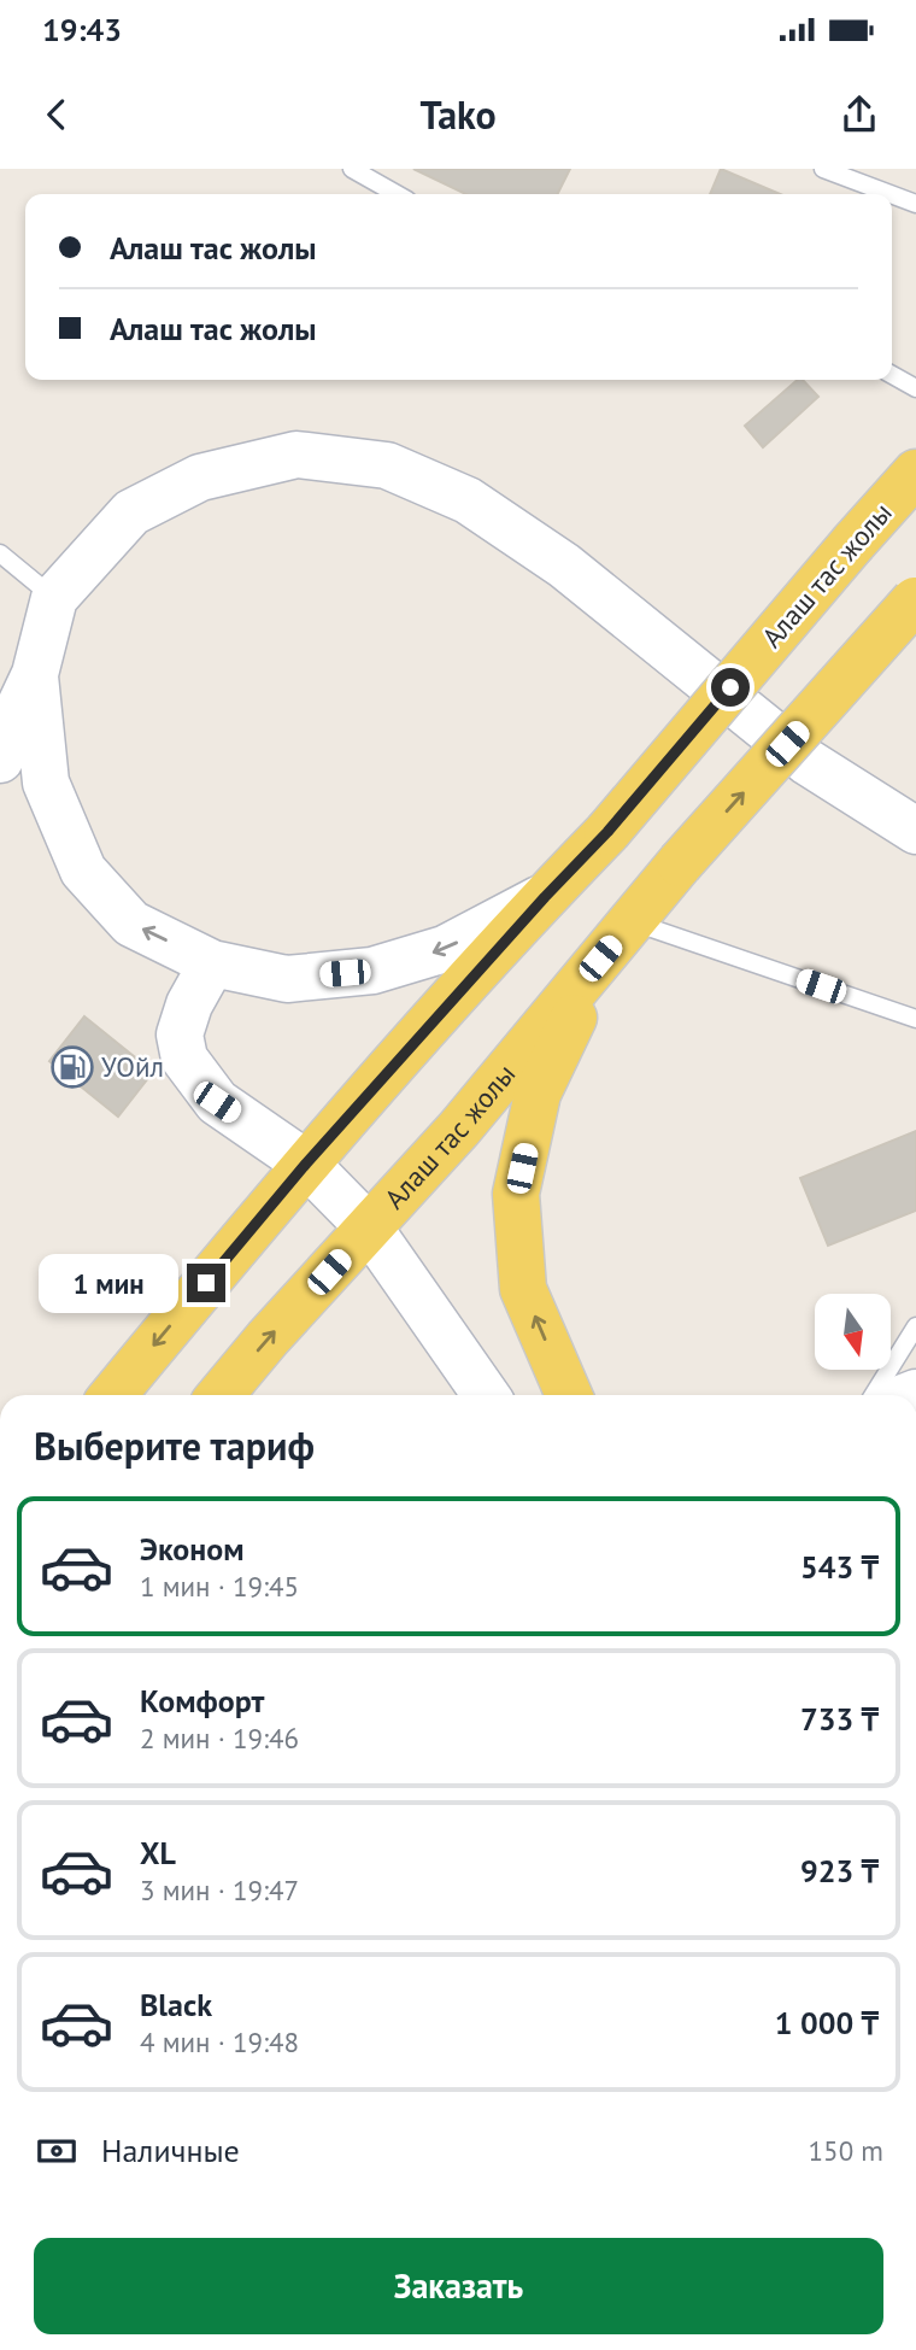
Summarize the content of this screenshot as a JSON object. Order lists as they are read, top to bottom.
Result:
{
  "streets": {
    "main road": ["Алаш тас жолы"]
  },
  "places": {
    "fuel station": ["УОйл"]
  },
  "north": "bottom",
  "page": {
    "status": "19:43",
    "header": "Tako",
    "banner": ["Алаш тас жолы", "Алаш тас жолы"],
    "bubble": "1 мин",
    "heading": "Выберите тариф",
    "list": [
      {
        "name": "Эконом",
        "note": "1 мин · 19:45",
        "value": "543 ₸"
      },
      {
        "name": "Комфорт",
        "note": "2 мин · 19:46",
        "value": "733 ₸"
      },
      {
        "name": "XL",
        "note": "3 мин · 19:47",
        "value": "923 ₸"
      },
      {
        "name": "Black",
        "note": "4 мин · 19:48",
        "value": "1 000 ₸"
      }
    ],
    "pay": ["Наличные", "150 m"],
    "buttons": "Заказать"
  }
}
